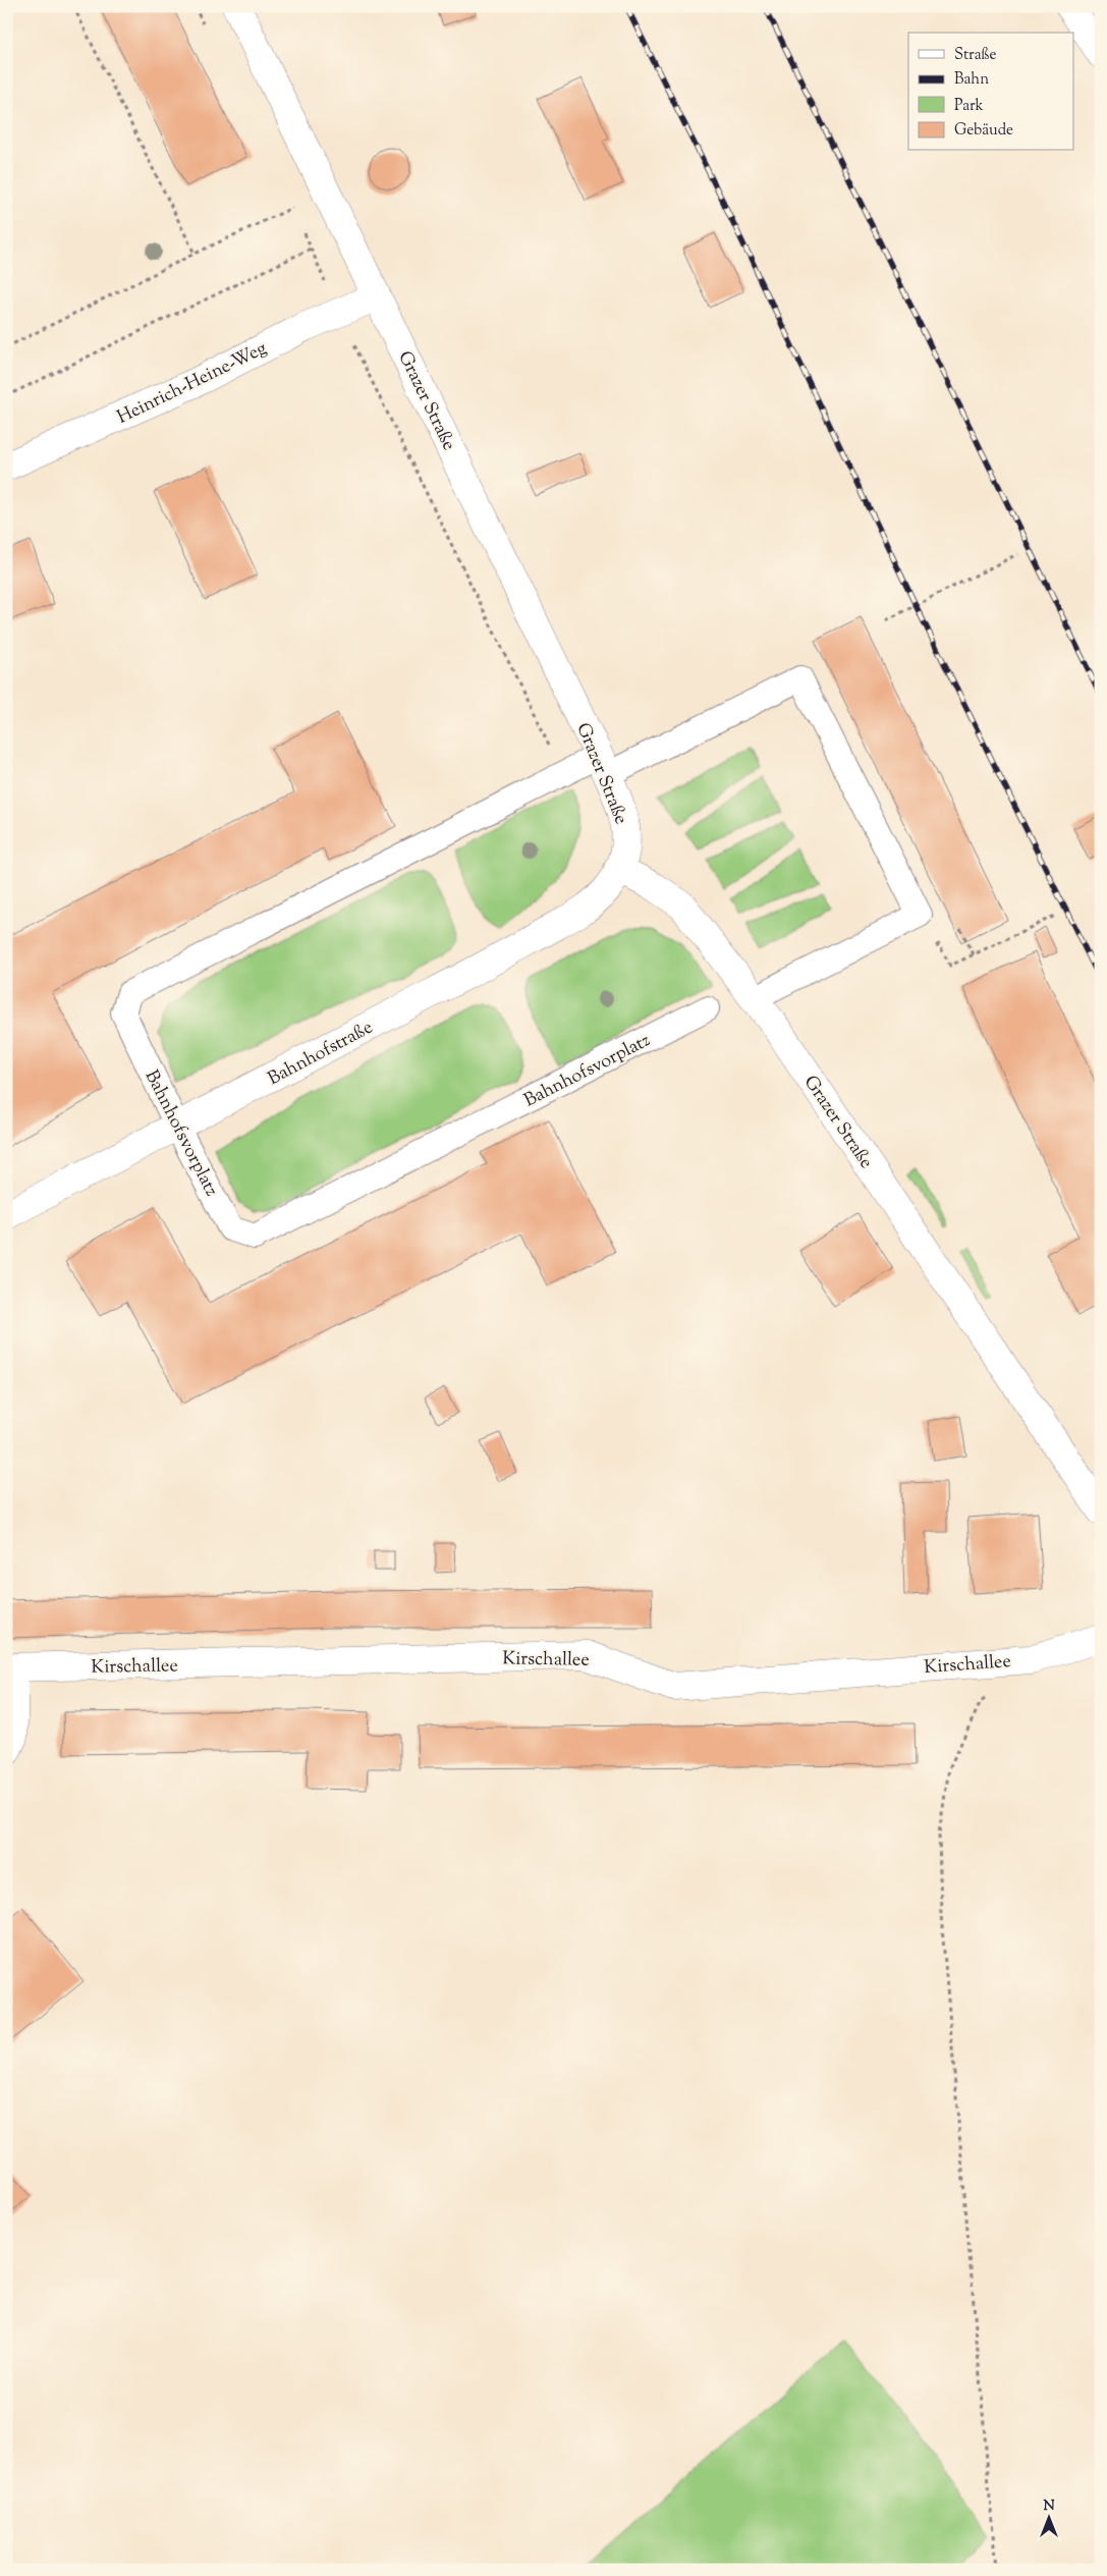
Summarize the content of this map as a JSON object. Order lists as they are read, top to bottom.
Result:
{
  "streets": {
    "street": [
      "Heinrich-Heine-Weg",
      "Grazer Straße",
      "Bahnhofstraße",
      "Kirschallee"
    ],
    "lane": ["Bahnhofsvorplatz"]
  },
  "crossings": [
    ["Heinrich-Heine-Weg", "Grazer Straße"],
    ["Grazer Straße", "Bahnhofstraße"],
    ["Grazer Straße", "Bahnhofsvorplatz"],
    ["Bahnhofstraße", "Bahnhofsvorplatz"]
  ],
  "legend": [
    "Straße",
    "Bahn",
    "Park",
    "Gebäude"
  ],
  "north": "top"
}
